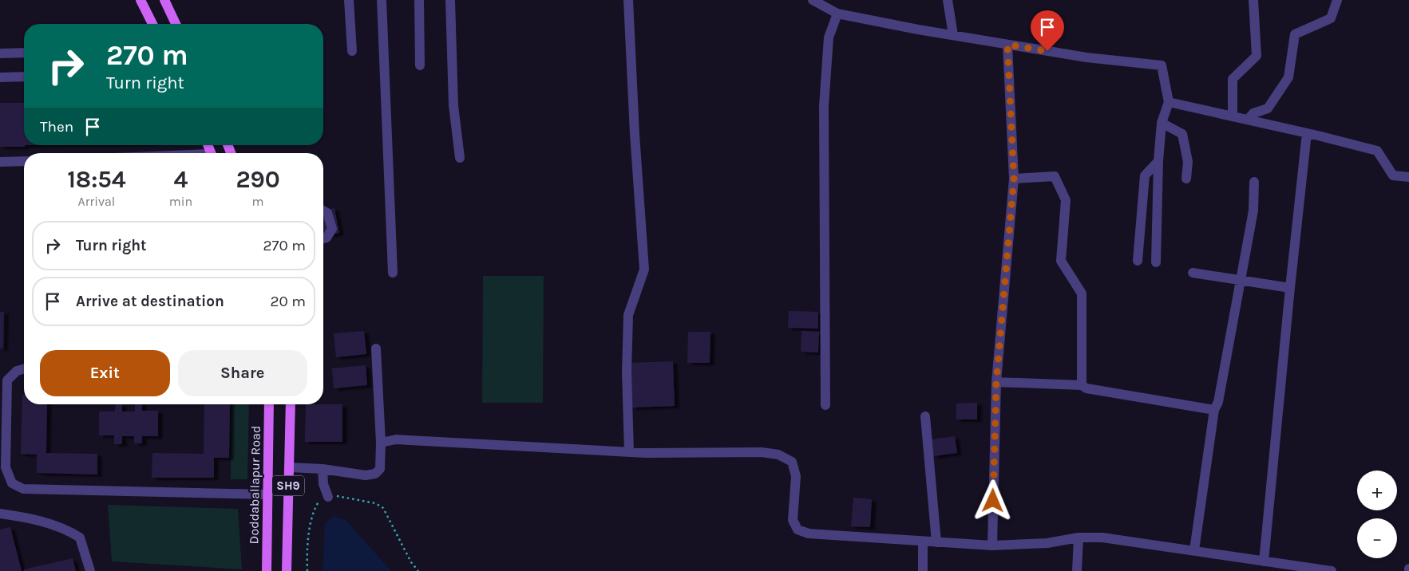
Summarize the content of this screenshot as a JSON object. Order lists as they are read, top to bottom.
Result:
{
  "streets": {
    "main road": ["Doddaballapur Road", "SH9"]
  },
  "page": {
    "turn": ["270 m", "Turn right"],
    "then": "Then",
    "eta": [
      "18:54",
      "Arrival",
      "4",
      "min",
      "290",
      "m"
    ],
    "list": [
      {
        "name": "Turn right",
        "value": "270 m"
      },
      {
        "name": "Arrive at destination",
        "value": "20 m"
      }
    ],
    "buttons": ["Exit", "Share"],
    "map_buttons": ["+", "−"]
  }
}
